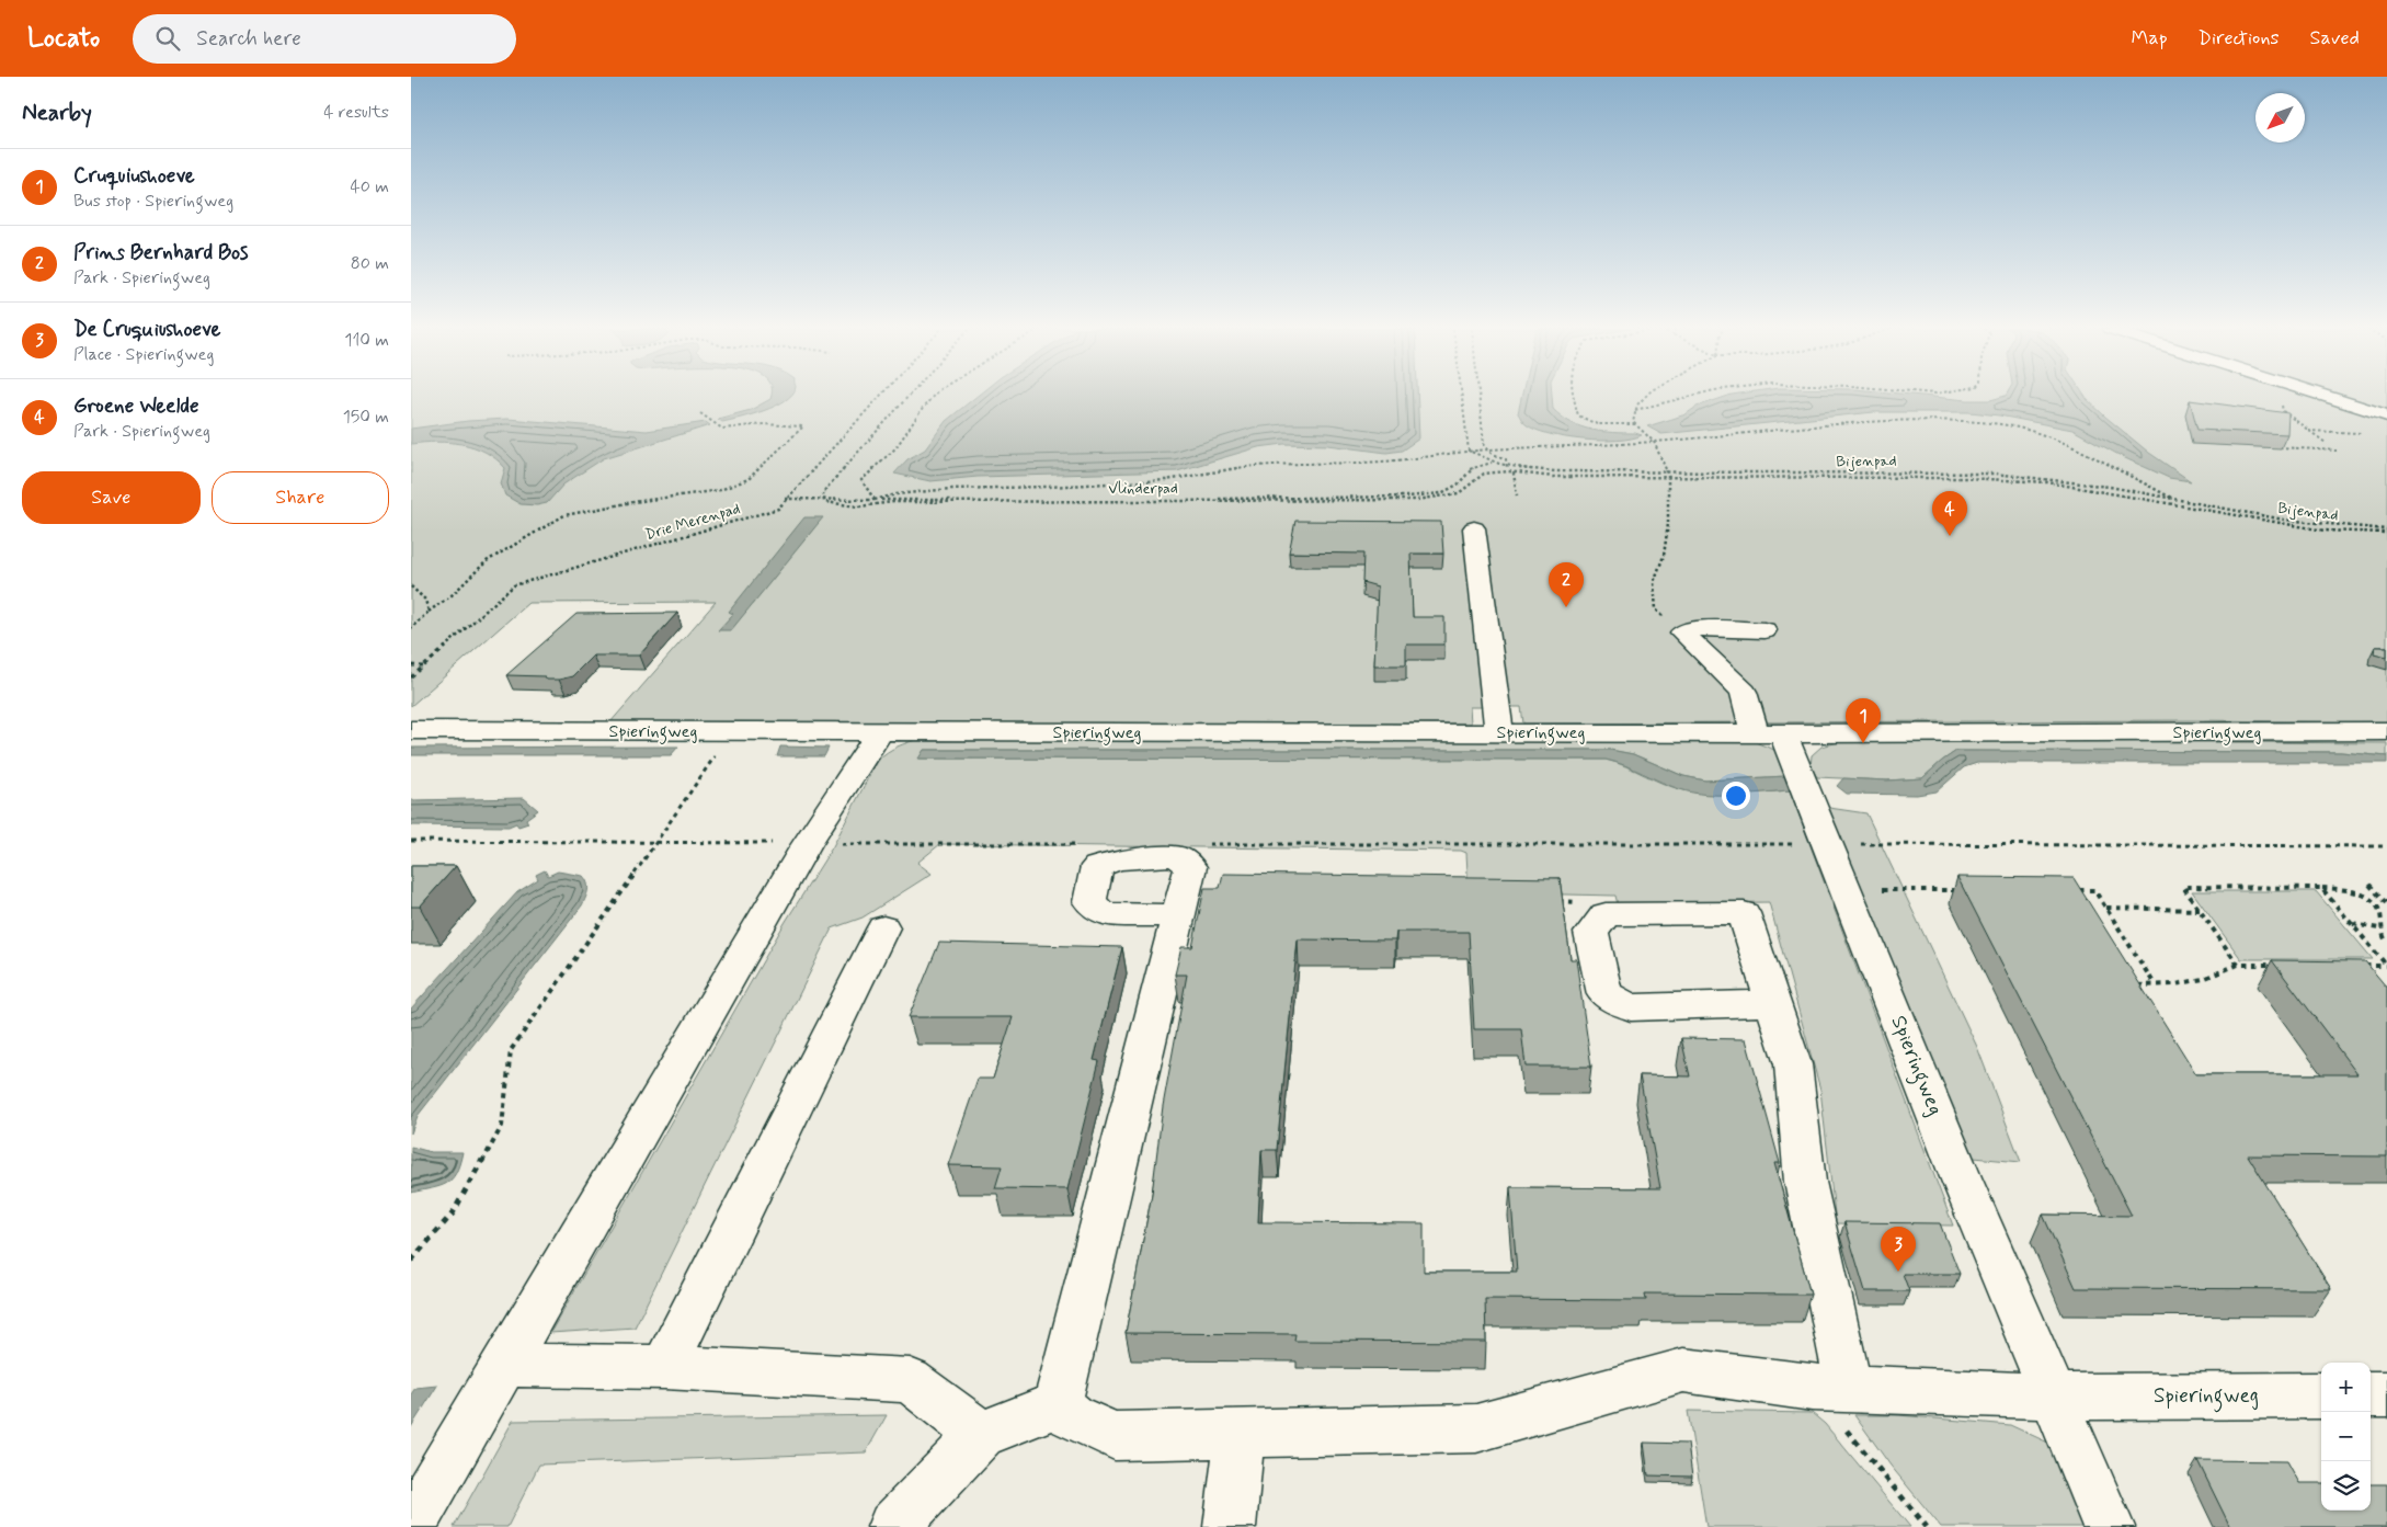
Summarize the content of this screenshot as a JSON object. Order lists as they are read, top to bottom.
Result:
{
  "streets": {
    "street": ["Spieringweg"],
    "path": ["Bijenpad", "Vlinderpad", "Drie Merenpad"]
  },
  "crossings": [
    ["Bijenpad", "Vlinderpad"],
    ["Vlinderpad", "Drie Merenpad"]
  ],
  "north": "bottom left",
  "page": {
    "header": "Locato",
    "search": "Search here",
    "nav": ["Map", "Directions", "Saved"],
    "heading": ["Nearby", "4 results"],
    "list": [
      {
        "mark": "1",
        "name": "Cruquiushoeve",
        "note": "Bus stop · Spieringweg",
        "value": "40 m"
      },
      {
        "mark": "2",
        "name": "Prins Bernhard Bos",
        "note": "Park · Spieringweg",
        "value": "80 m"
      },
      {
        "mark": "3",
        "name": "De Cruquiushoeve",
        "note": "Place · Spieringweg",
        "value": "110 m"
      },
      {
        "mark": "4",
        "name": "Groene Weelde",
        "note": "Park · Spieringweg",
        "value": "150 m"
      }
    ],
    "buttons": ["Save", "Share"],
    "pins": [
      "4",
      "2",
      "1",
      "3"
    ],
    "map_buttons": ["+", "−"]
  }
}
